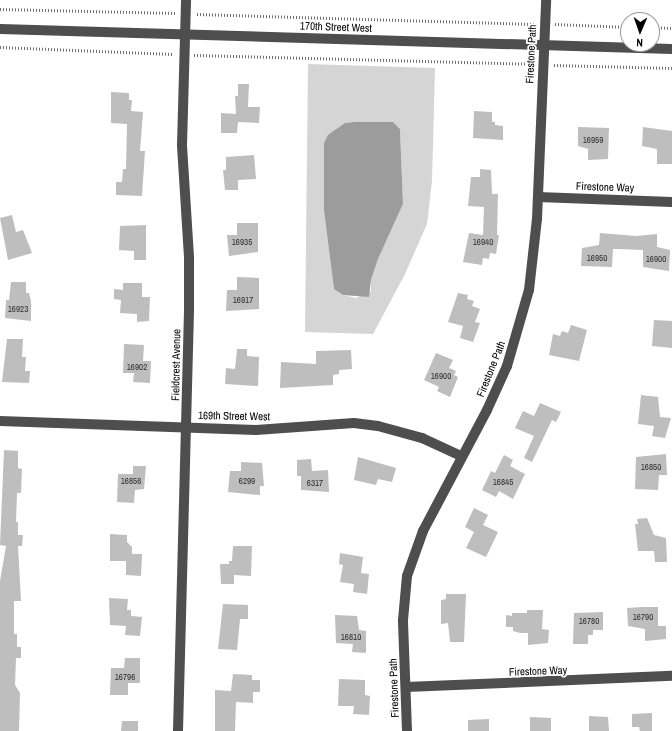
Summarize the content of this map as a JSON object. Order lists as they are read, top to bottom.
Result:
{
  "streets": {
    "street": [
      "170th Street West",
      "Firestone Path",
      "Firestone Way",
      "Fieldcrest Avenue",
      "169th Street West"
    ]
  },
  "crossings": [
    ["170th Street West", "Firestone Path"],
    ["170th Street West", "Fieldcrest Avenue"],
    ["Firestone Path", "Firestone Way"],
    ["Firestone Path", "169th Street West"],
    ["Fieldcrest Avenue", "169th Street West"]
  ],
  "house_numbers": [
    "16959",
    "16935",
    "16940",
    "16950",
    "16900",
    "16917",
    "16923",
    "16902",
    "16900",
    "16850",
    "16856",
    "6299",
    "16845",
    "6317",
    "16790",
    "16780",
    "16810",
    "16796"
  ],
  "north": "bottom"
}
